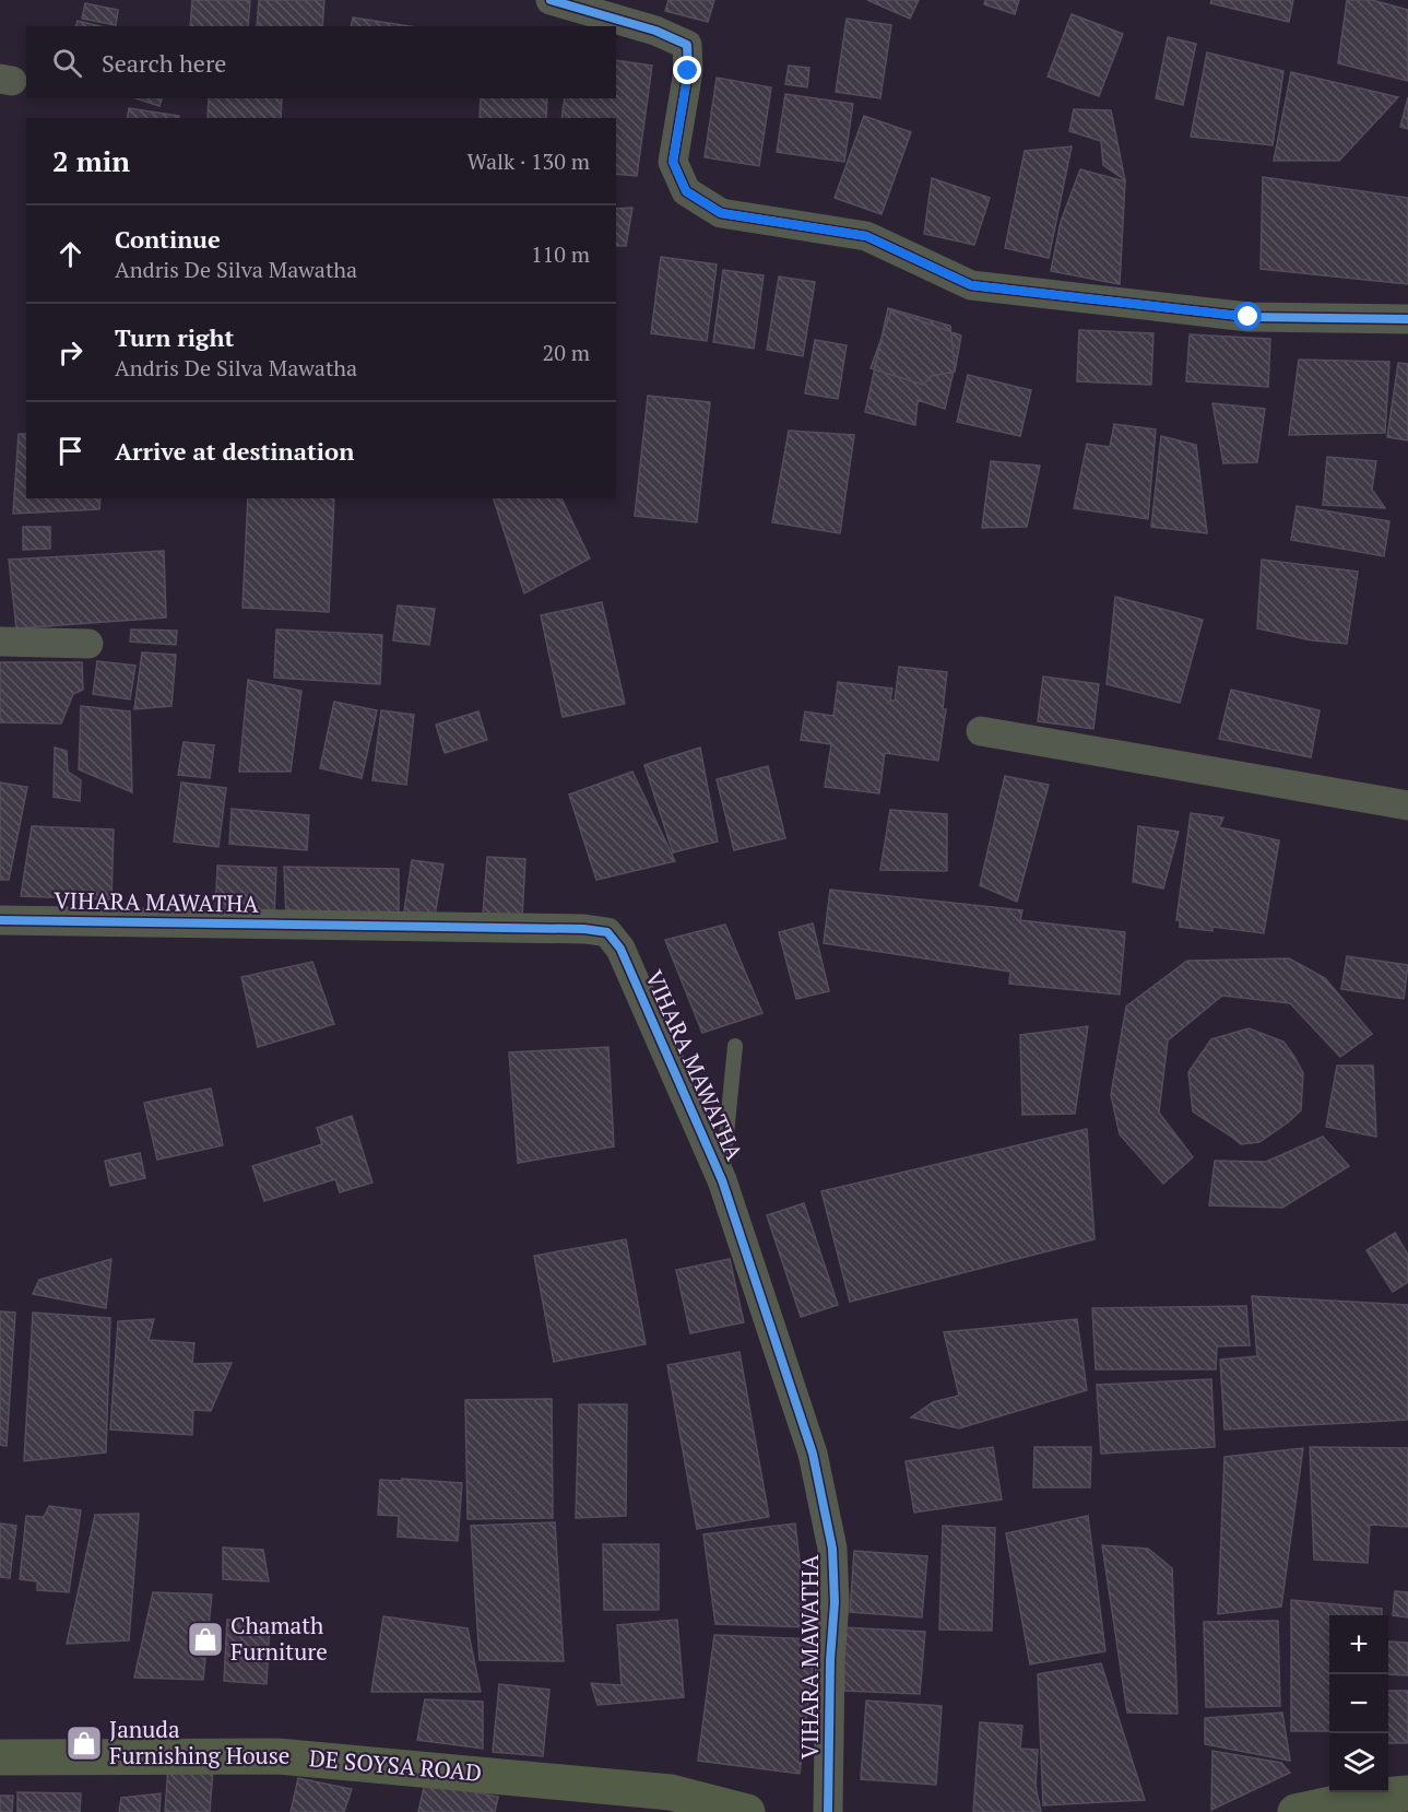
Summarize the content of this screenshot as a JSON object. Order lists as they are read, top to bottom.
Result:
{
  "streets": {
    "main road": ["DE SOYSA ROAD"],
    "street": ["VIHARA MAWATHA"]
  },
  "places": {
    "shop": ["Chamath Furniture", "Januda Furnishing House"]
  },
  "page": {
    "search": "Search here",
    "heading": ["2 min", "Walk · 130 m"],
    "list": [
      ["Continue", "Andris De Silva Mawatha", "110 m"],
      ["Turn right", "Andris De Silva Mawatha", "20 m"],
      "Arrive at destination"
    ],
    "map_buttons": ["+", "−"]
  }
}
